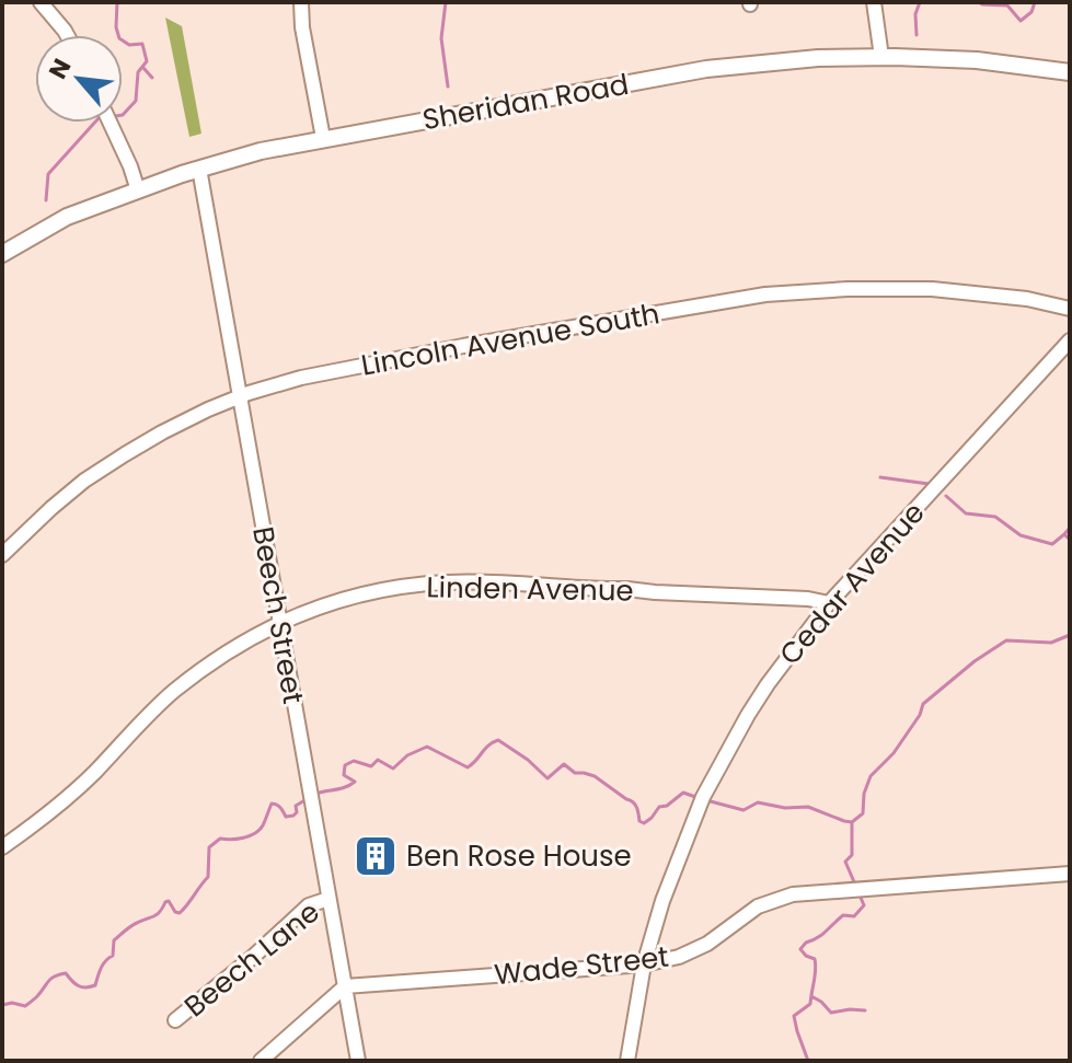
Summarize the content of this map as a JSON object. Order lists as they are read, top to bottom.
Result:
{
  "streets": {
    "street": [
      "Sheridan Road",
      "Lincoln Avenue South",
      "Cedar Avenue",
      "Linden Avenue",
      "Beech Street",
      "Beech Lane",
      "Wade Street"
    ]
  },
  "crossings": [
    ["Sheridan Road", "Beech Street"],
    ["Lincoln Avenue South", "Beech Street"],
    ["Cedar Avenue", "Linden Avenue"],
    ["Cedar Avenue", "Wade Street"],
    ["Linden Avenue", "Beech Street"],
    ["Beech Street", "Beech Lane"],
    ["Beech Street", "Wade Street"]
  ],
  "places": {
    "building": ["Ben Rose House"]
  },
  "north": "top left"
}
